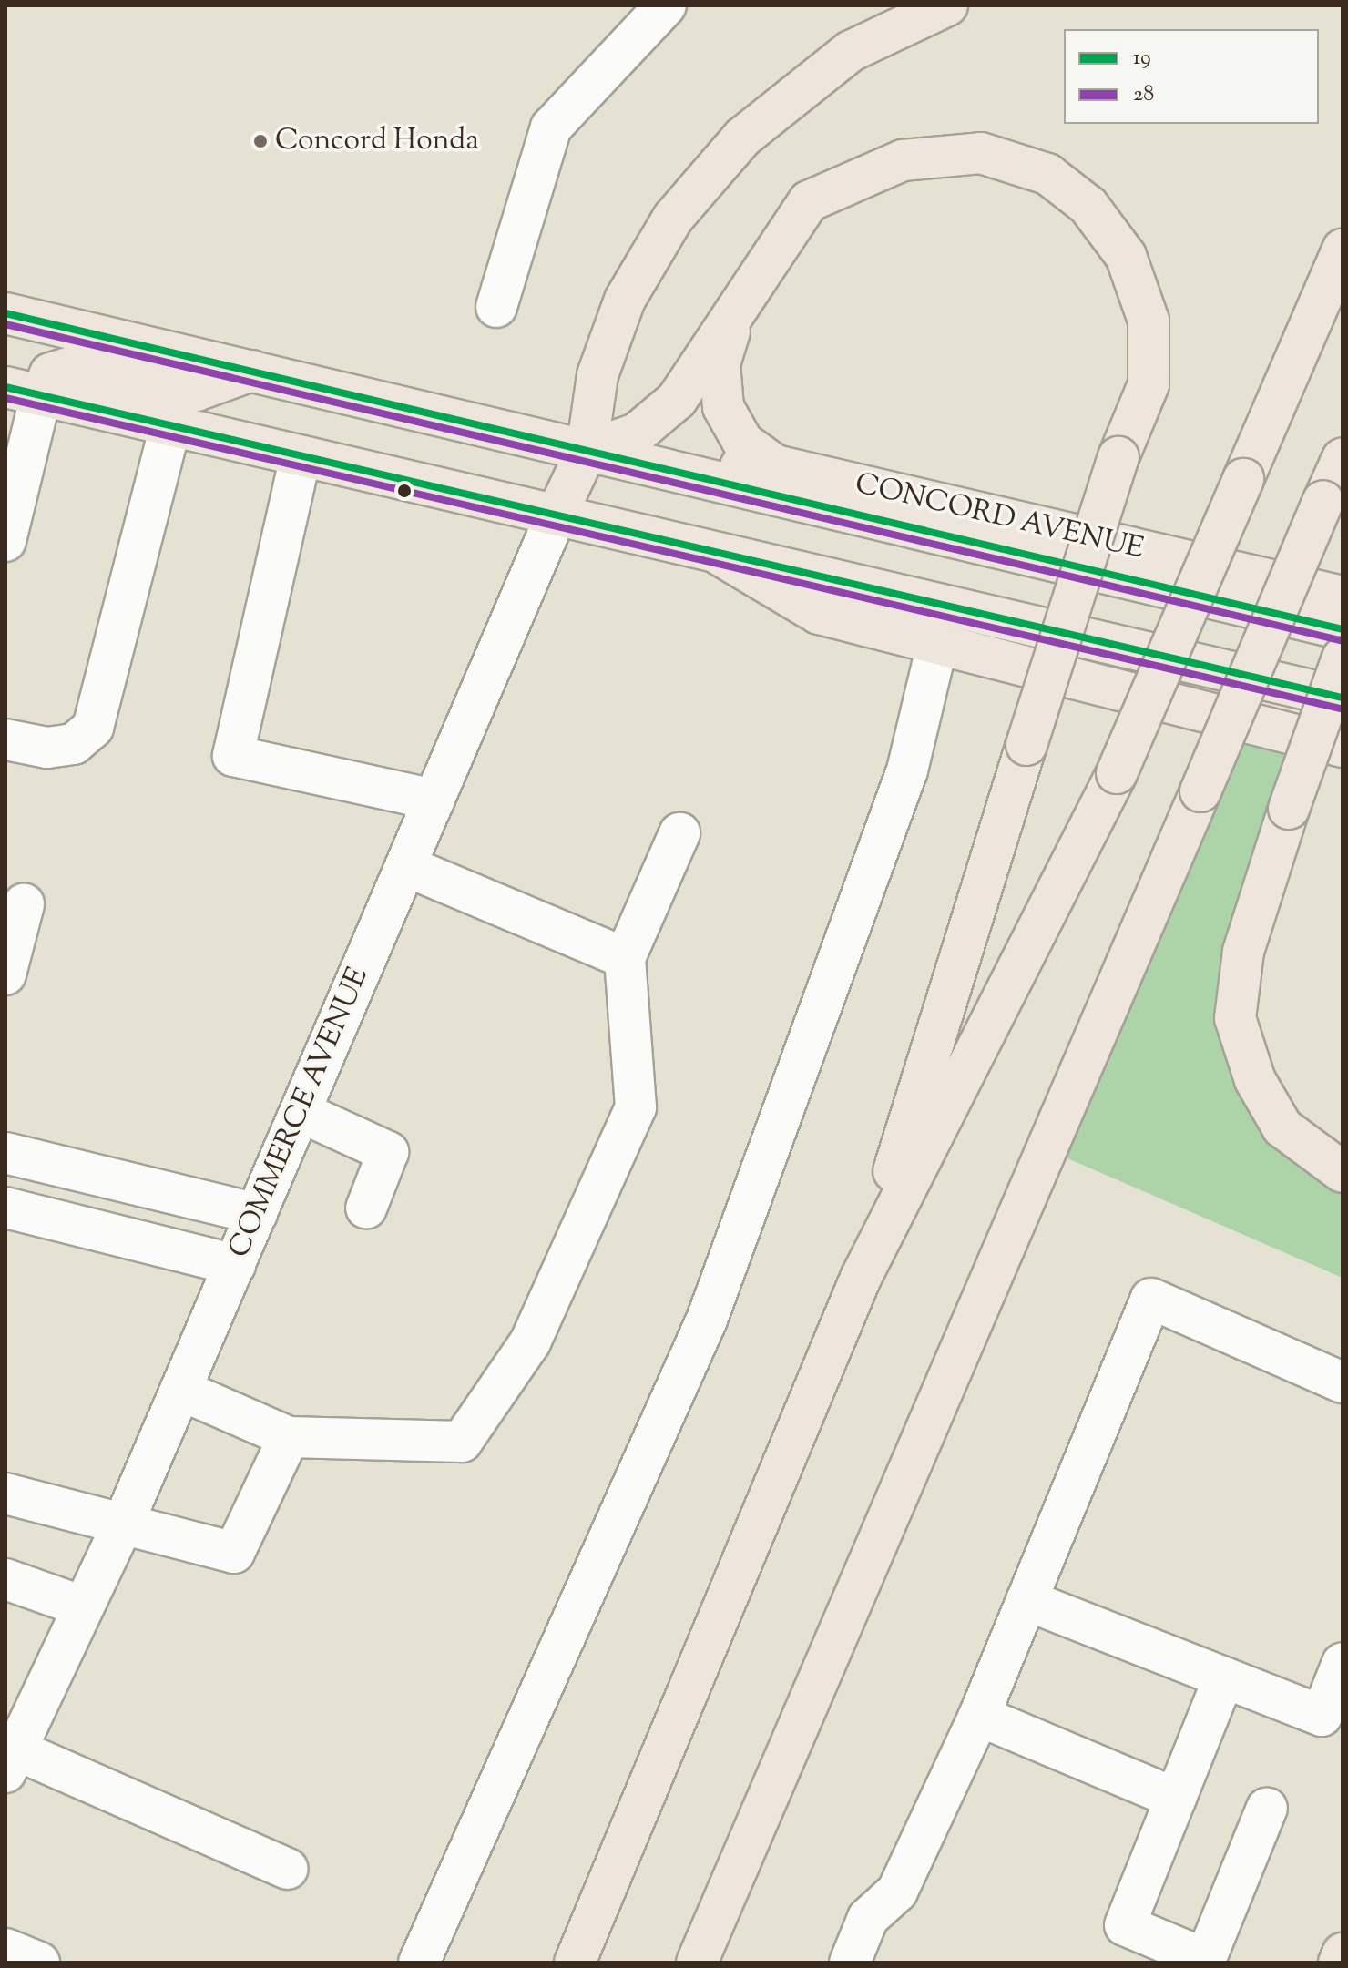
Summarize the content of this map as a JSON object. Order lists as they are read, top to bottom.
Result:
{
  "streets": {
    "main road": ["CONCORD AVENUE", "COMMERCE AVENUE"]
  },
  "crossings": [
    ["CONCORD AVENUE", "COMMERCE AVENUE"]
  ],
  "places": ["Concord Honda"],
  "lines": ["transit line 19", "transit line 28"],
  "legend": ["19", "28"]
}
